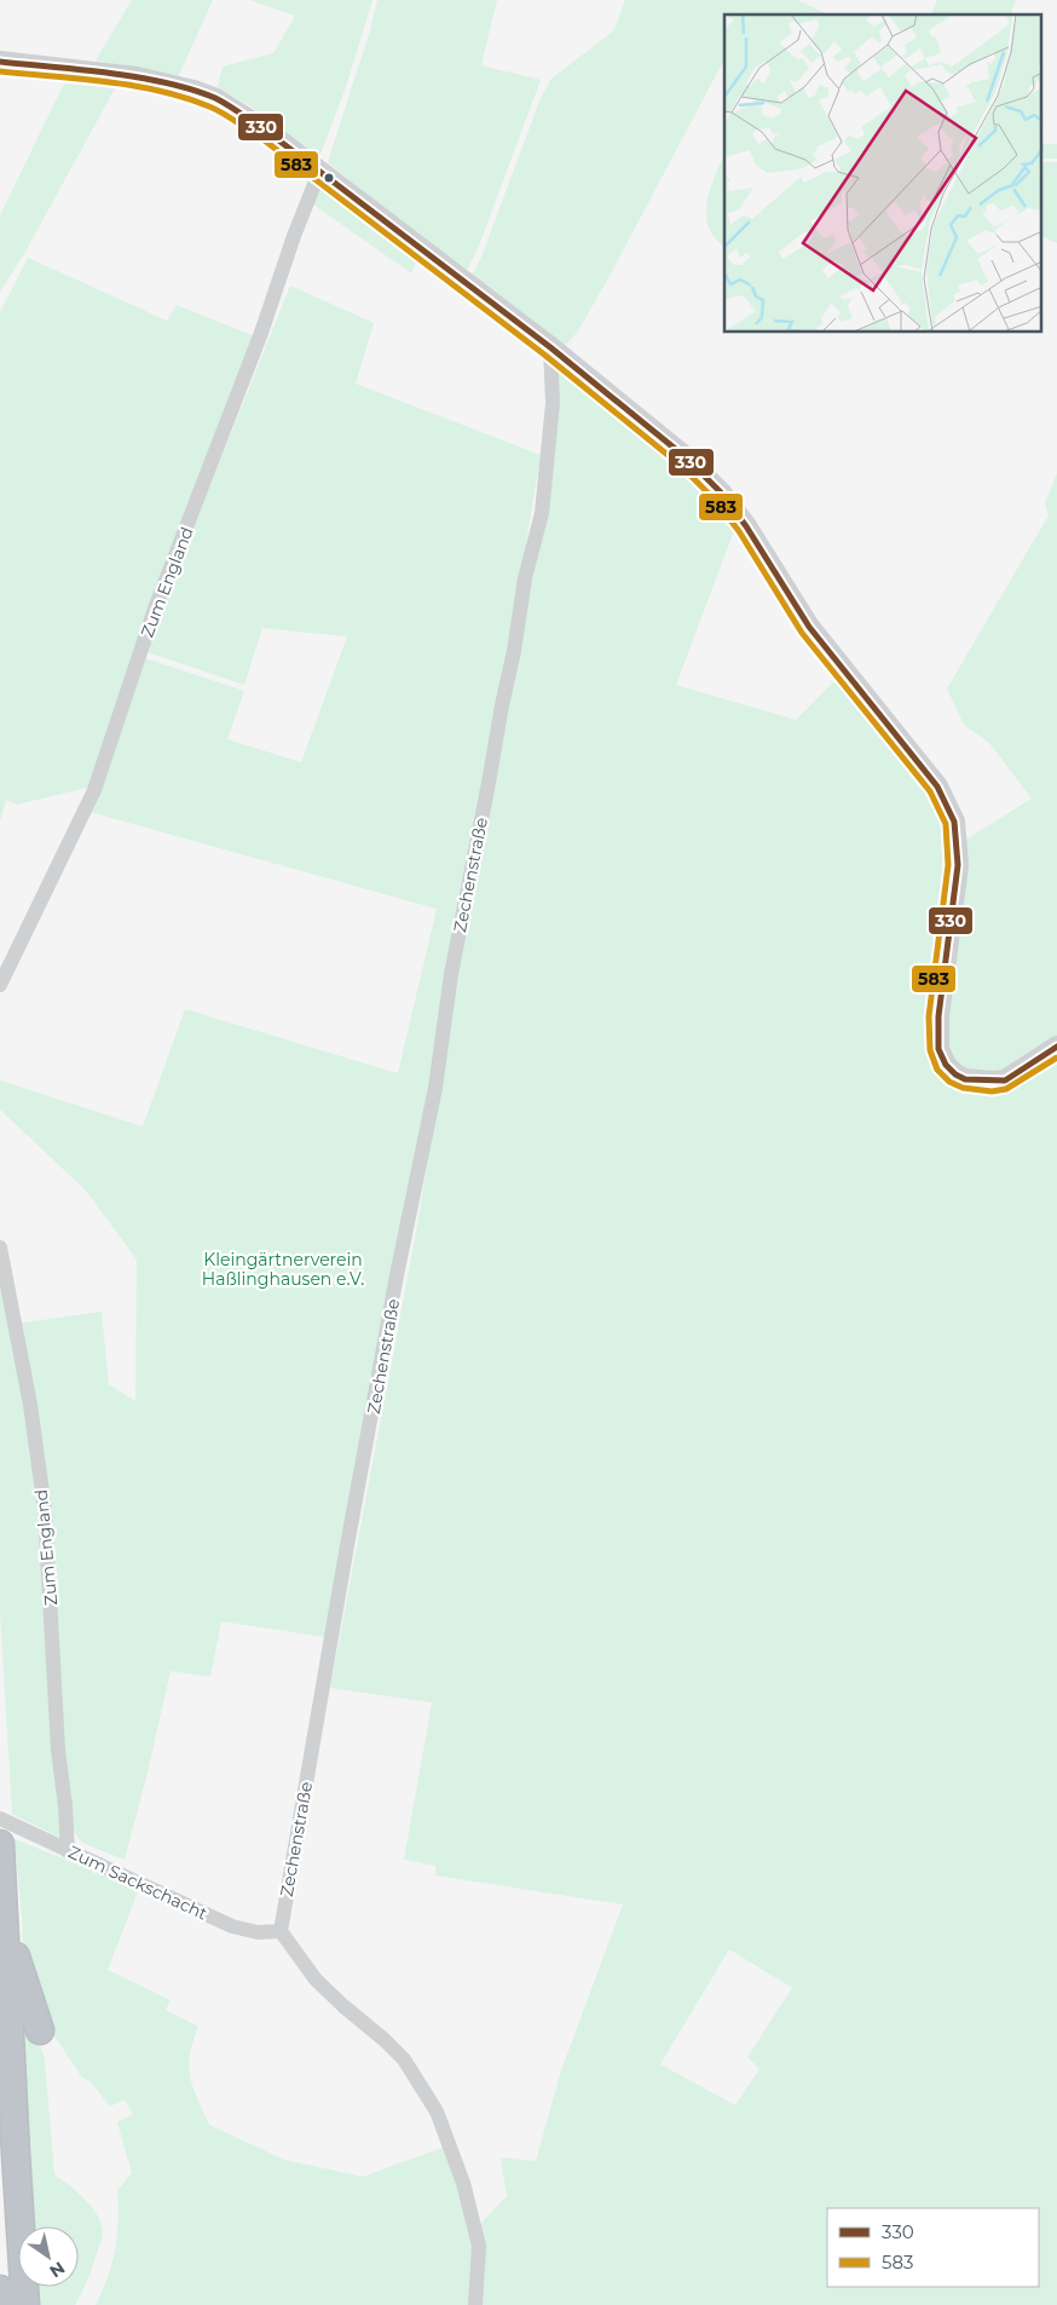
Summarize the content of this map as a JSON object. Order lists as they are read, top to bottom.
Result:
{
  "streets": {
    "street": ["Zum England", "Zechenstraße", "Zum Sackschacht"]
  },
  "crossings": [
    ["Zum England", "Zum Sackschacht"],
    ["Zechenstraße", "Zum Sackschacht"]
  ],
  "parks": ["Kleingärtnerverein Haßlinghausen e.V."],
  "lines": ["transit line 330", "transit line 583"],
  "legend": ["330", "583"],
  "north": "bottom right"
}
